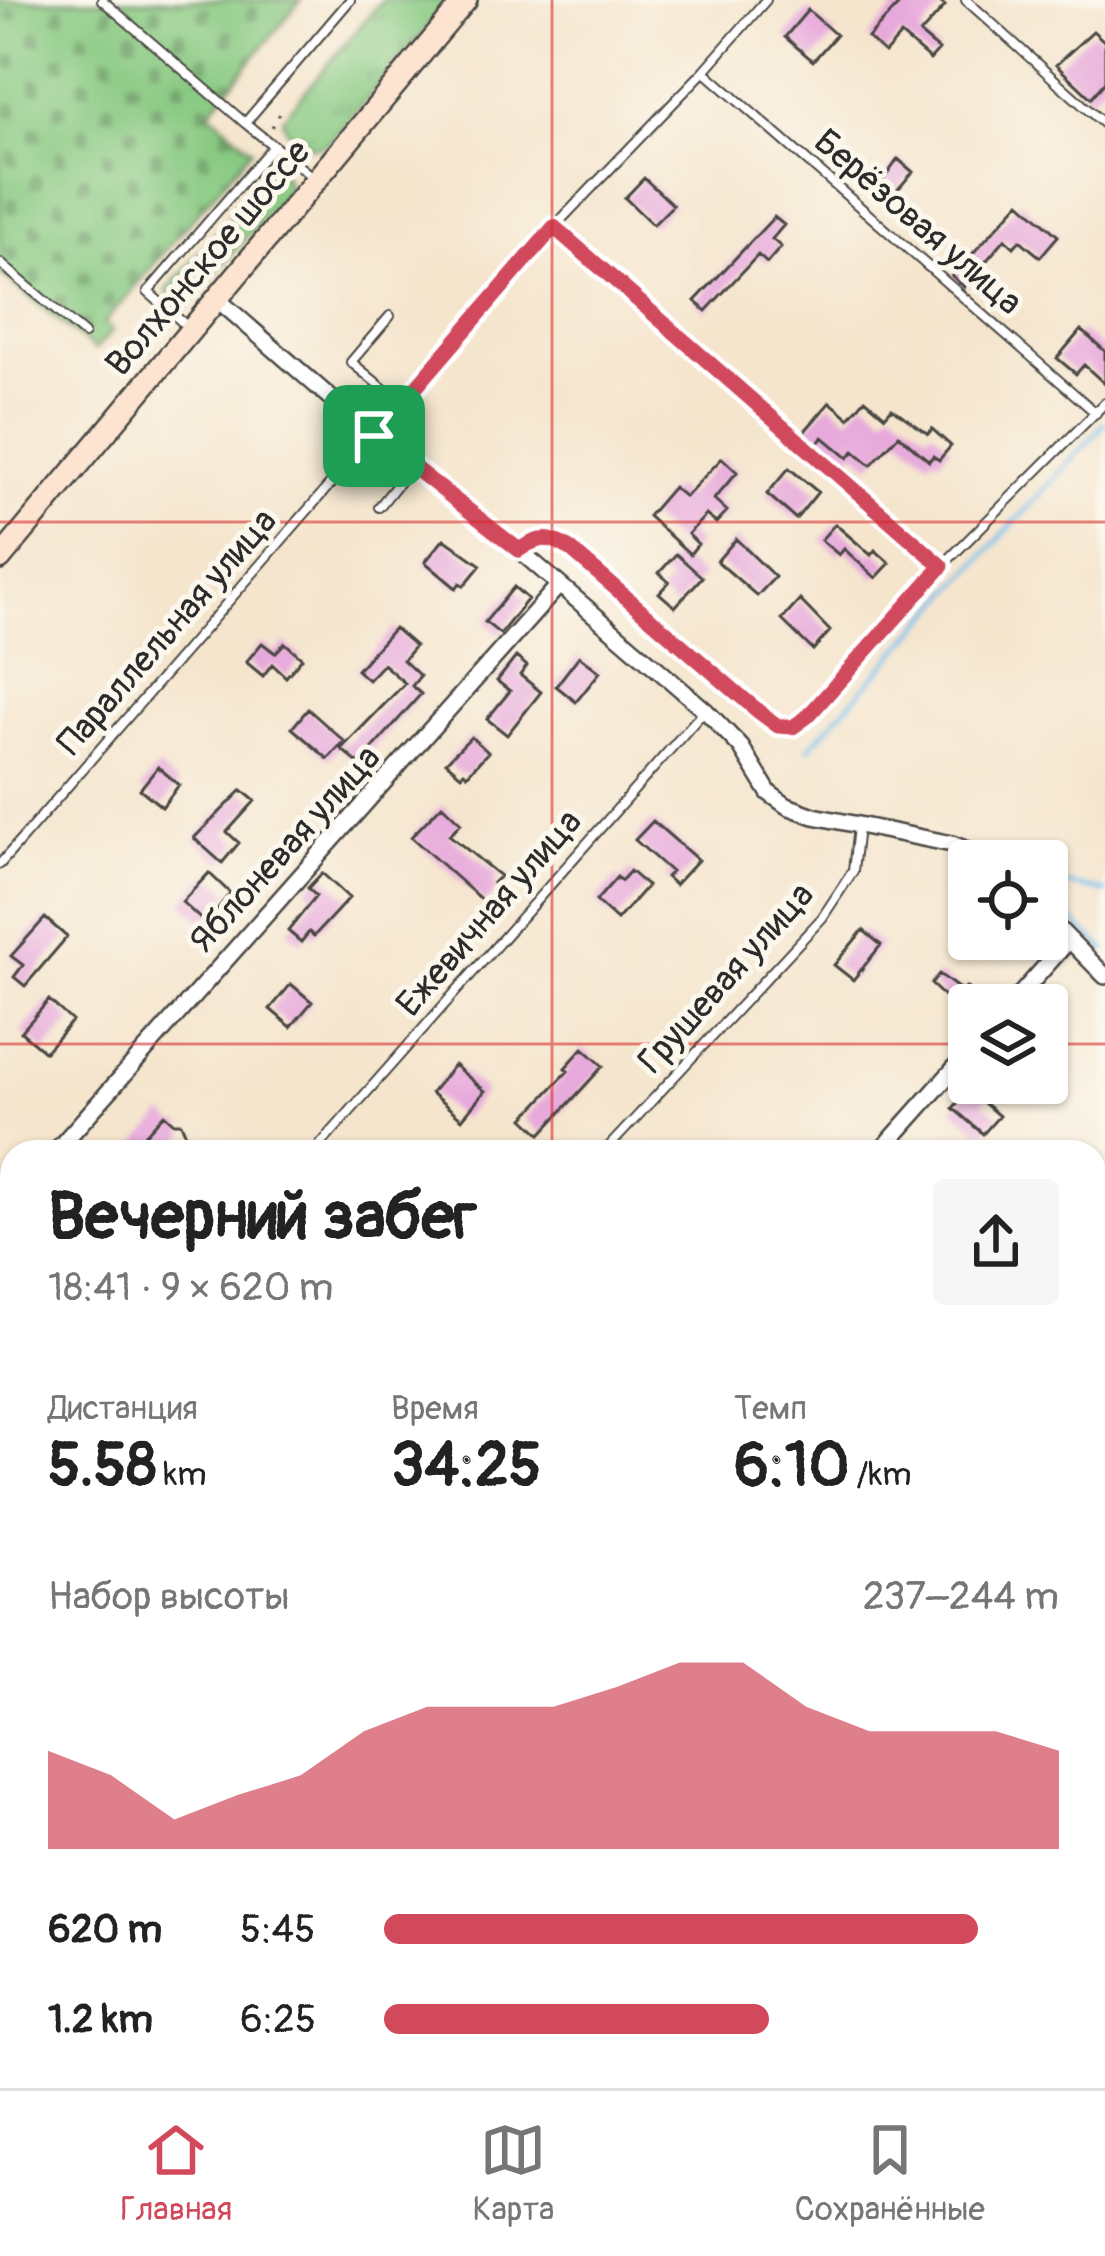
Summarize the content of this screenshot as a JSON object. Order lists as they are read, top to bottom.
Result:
{
  "streets": {
    "main road": ["Волхонское шоссе"],
    "street": ["Яблоневая улица"],
    "lane": [
      "Берёзовая улица",
      "Параллельная улица",
      "Ежевичная улица",
      "Грушевая улица"
    ]
  },
  "crossings": [
    ["Берёзовая улица", "Параллельная улица"]
  ],
  "page": {
    "heading": ["Вечерний забег", "18:41 · 9 × 620 m"],
    "stats": [
      ["Дистанция", "5.58 km"],
      ["Время", "34:25"],
      ["Темп", "6:10 /km"]
    ],
    "chart": ["Набор высоты", "237–244 m"],
    "list": [
      {
        "name": "620 m",
        "note": "5:45"
      },
      {
        "name": "1.2 km",
        "note": "6:25"
      }
    ],
    "tabs": ["Главная", "Карта", "Сохранённые"]
  }
}
